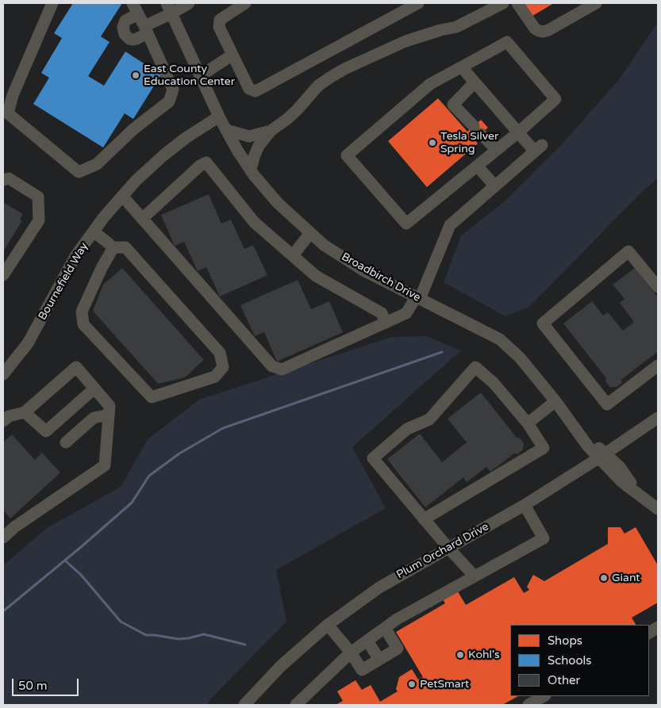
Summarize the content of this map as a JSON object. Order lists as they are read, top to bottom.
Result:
{
  "streets": {
    "street": ["Broadbirch Drive", "Bournefield Way", "Plum Orchard Drive"]
  },
  "crossings": [
    ["Broadbirch Drive", "Bournefield Way"],
    ["Broadbirch Drive", "Plum Orchard Drive"]
  ],
  "places": [
    "East County Education Center",
    "Tesla Silver Spring",
    "Giant",
    "Kohl's",
    "PetSmart"
  ],
  "legend": ["Shops", "Schools", "Other"],
  "scale_bar": "50 m"
}
